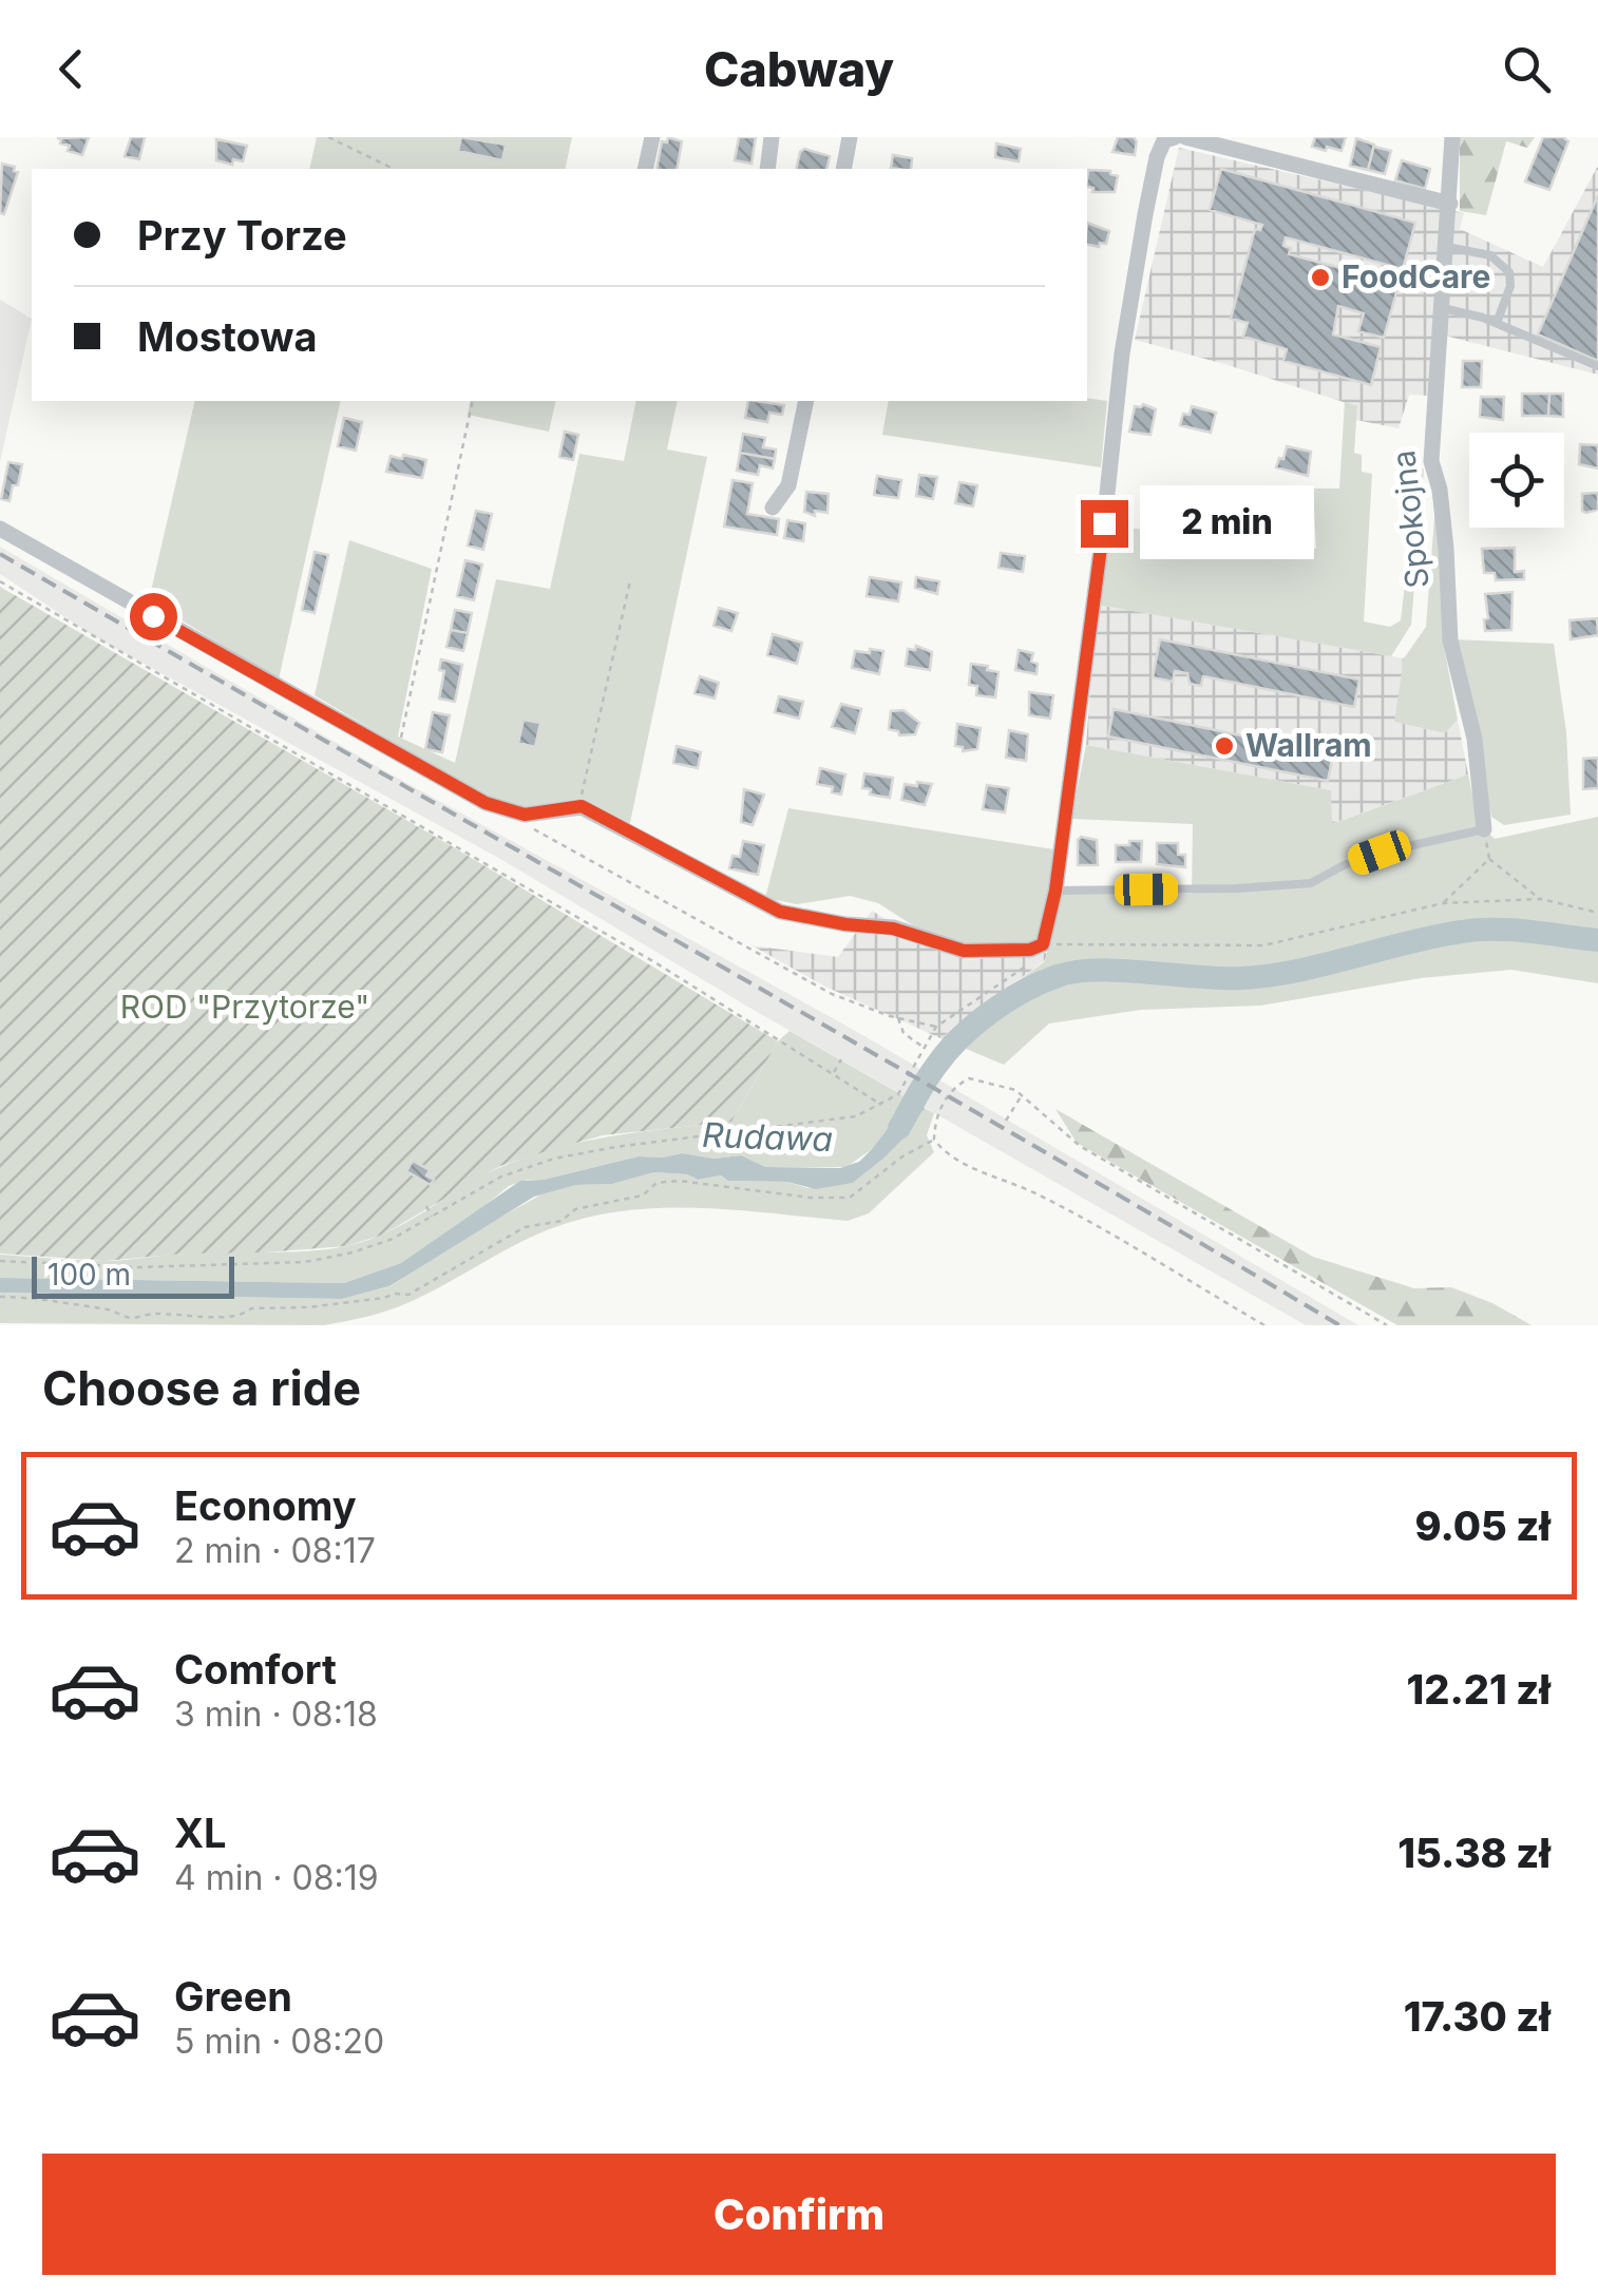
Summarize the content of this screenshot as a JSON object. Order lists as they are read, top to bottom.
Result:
{
  "streets": {
    "street": ["Spokojna"]
  },
  "water": ["Rudawa"],
  "parks": ["ROD \"Przytorze\""],
  "places": ["FoodCare", "Wallram"],
  "scale_bar": "100 m",
  "page": {
    "header": "Cabway",
    "banner": ["Przy Torze", "Mostowa"],
    "bubble": "2 min",
    "scale": "100 m",
    "heading": "Choose a ride",
    "list": [
      {
        "name": "Economy",
        "note": "2 min · 08:17",
        "value": "9.05 zł"
      },
      {
        "name": "Comfort",
        "note": "3 min · 08:18",
        "value": "12.21 zł"
      },
      {
        "name": "XL",
        "note": "4 min · 08:19",
        "value": "15.38 zł"
      },
      {
        "name": "Green",
        "note": "5 min · 08:20",
        "value": "17.30 zł"
      }
    ],
    "buttons": "Confirm"
  }
}
